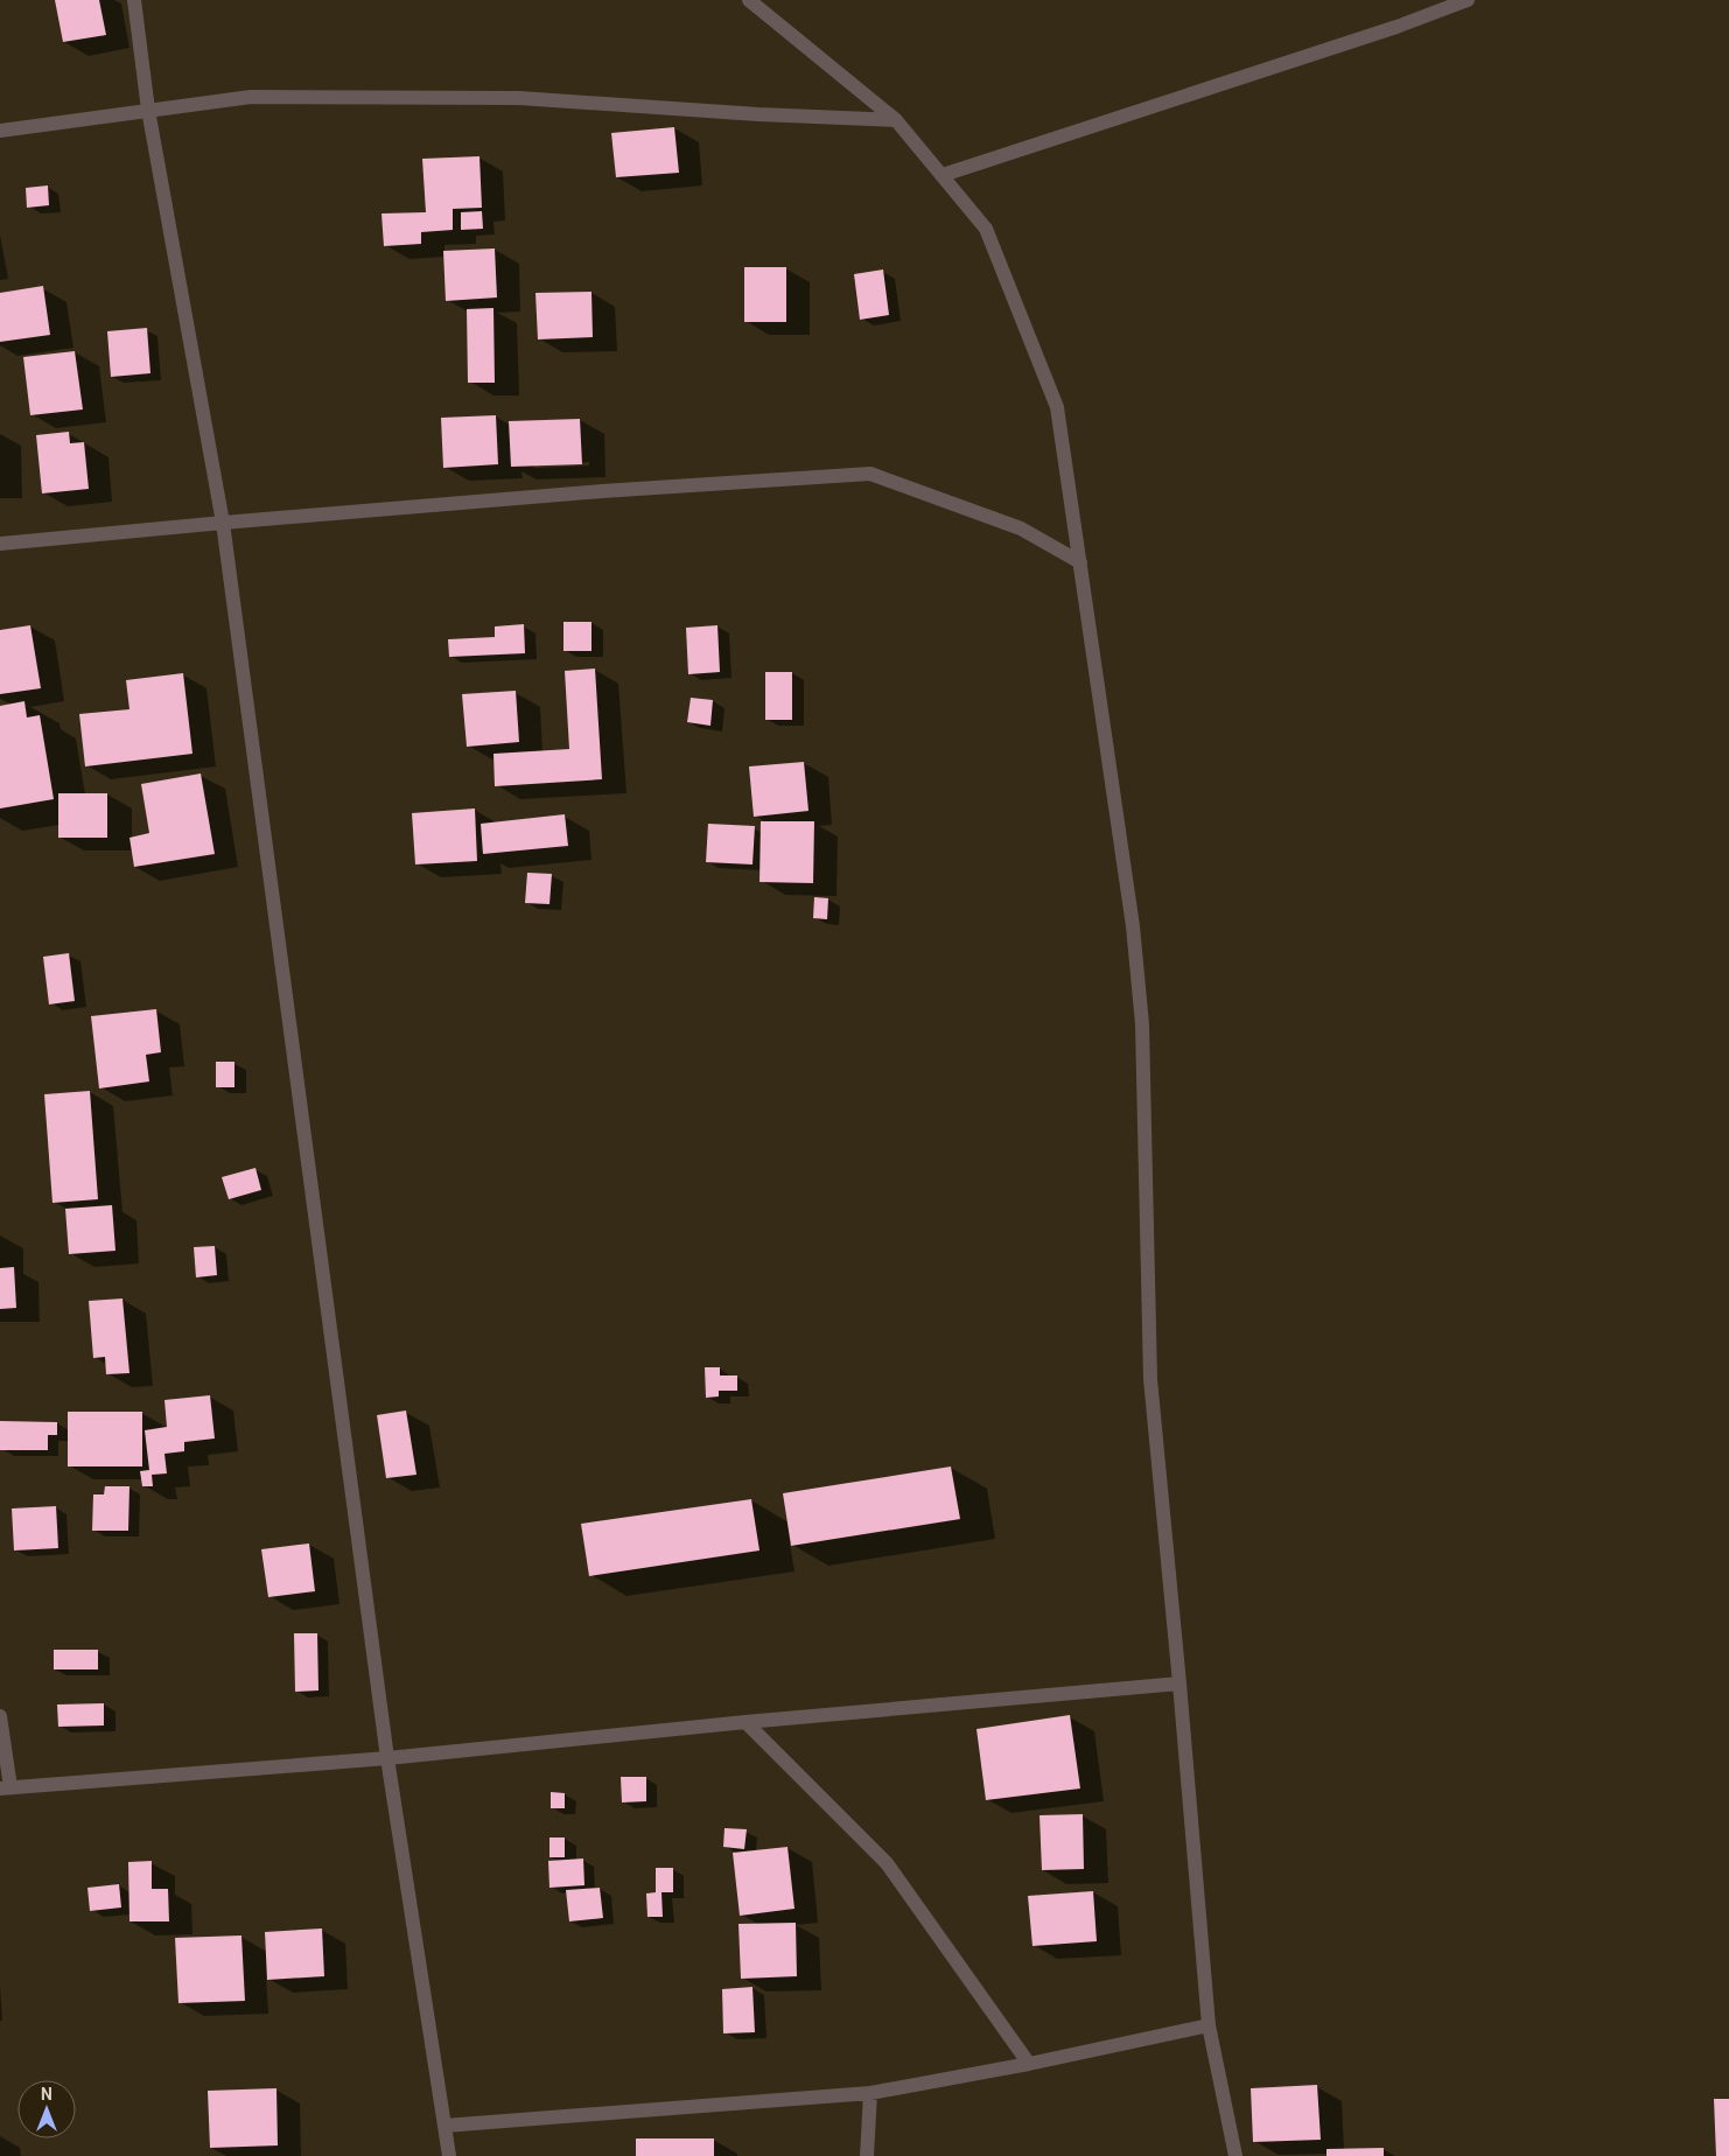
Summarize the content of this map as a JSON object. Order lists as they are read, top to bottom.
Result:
{
  "north": "top"
}
